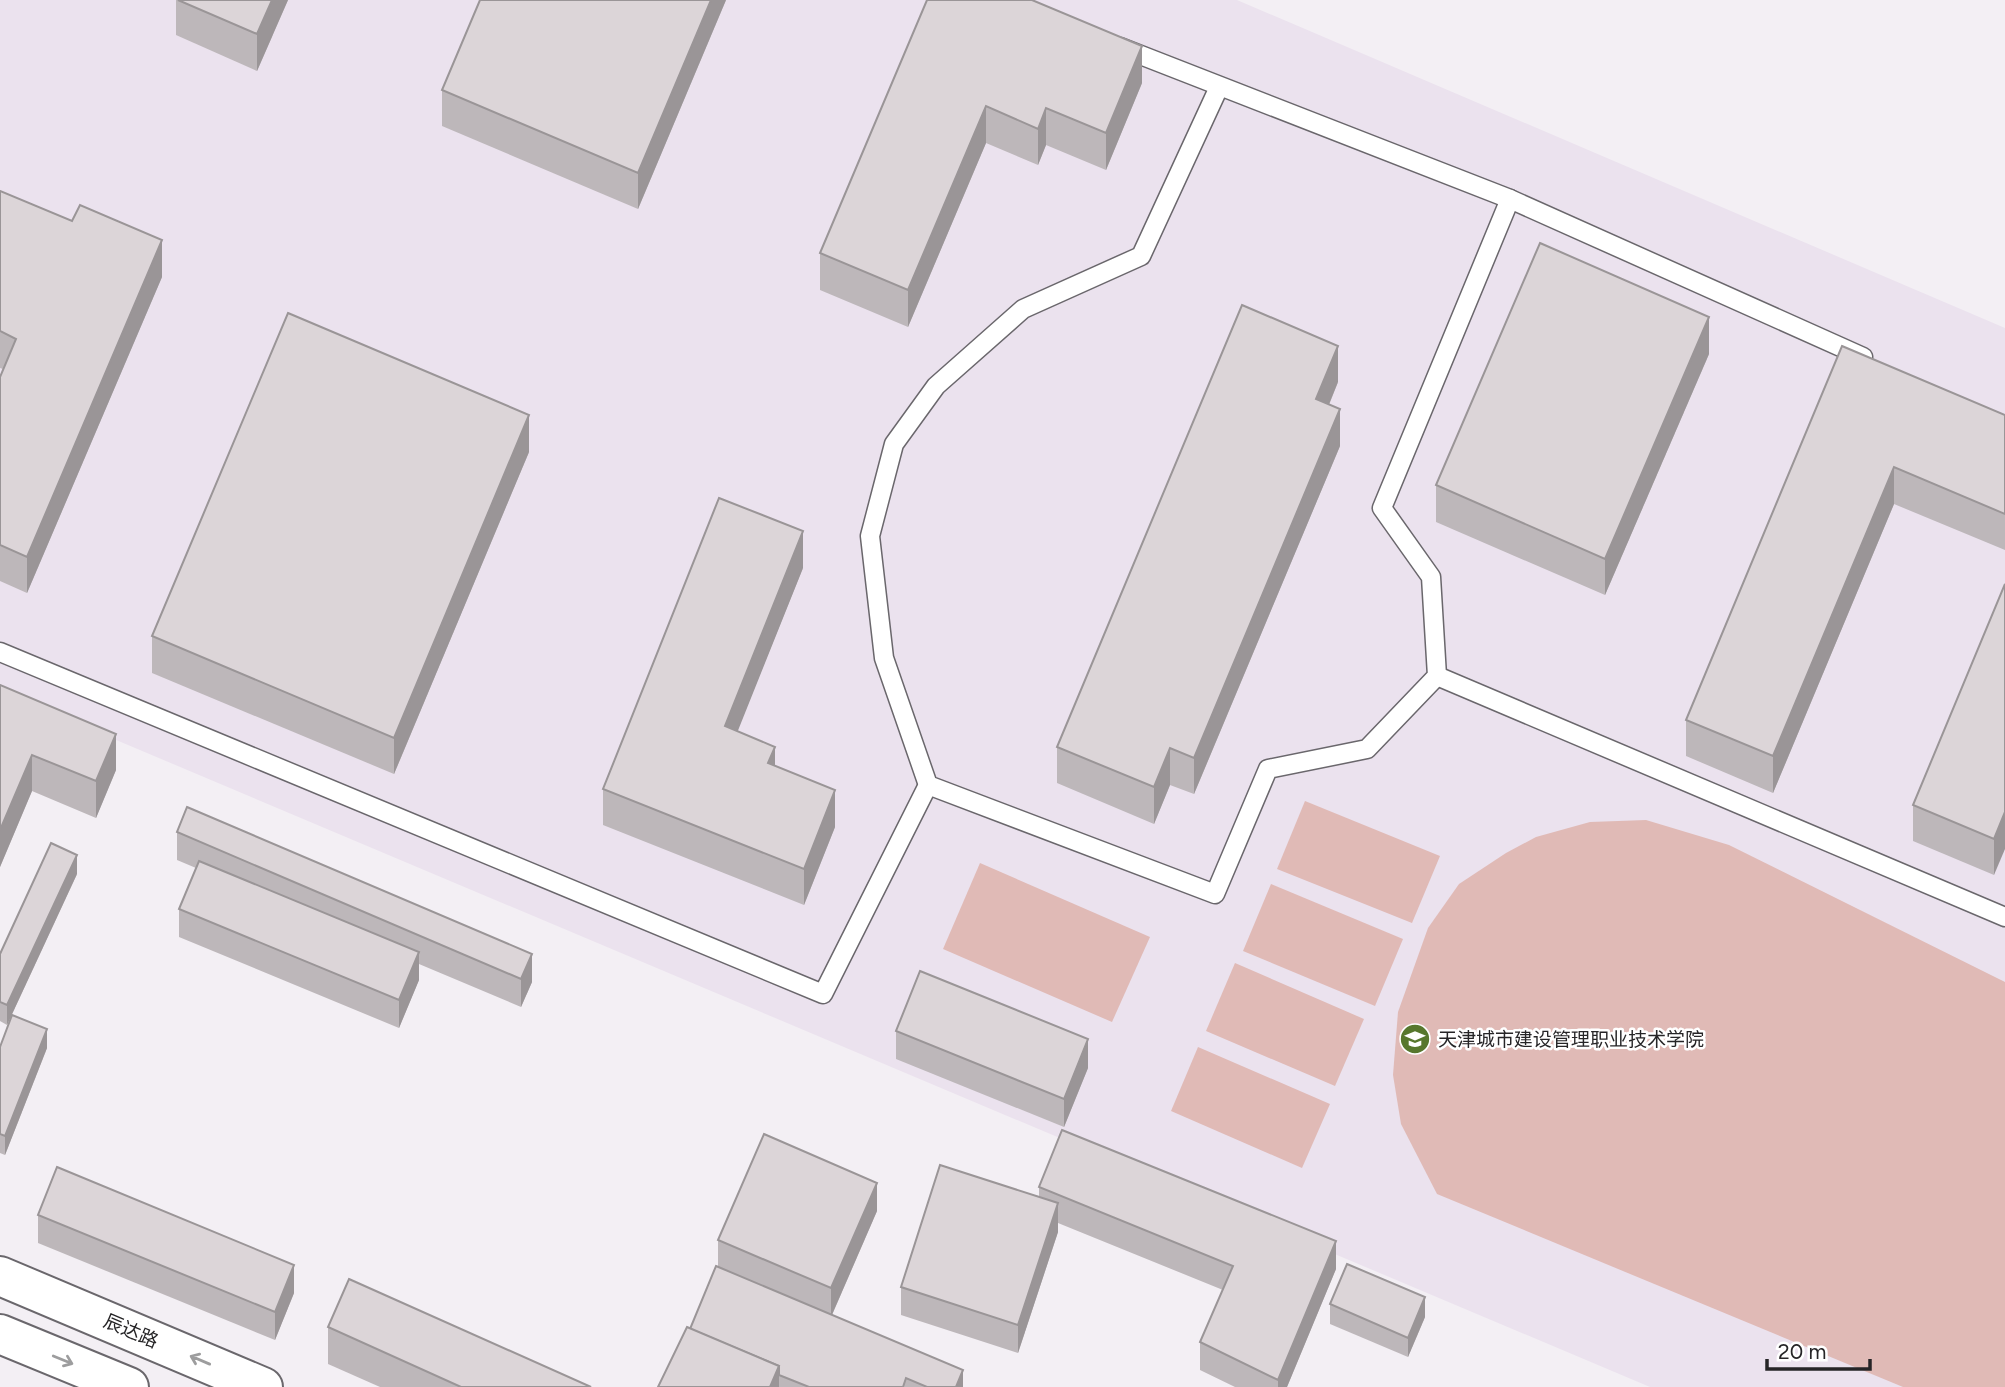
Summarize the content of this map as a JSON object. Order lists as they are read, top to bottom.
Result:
{
  "streets": {
    "street": ["辰达路"]
  },
  "places": {
    "school or university": ["天津城市建设管理职业技术学院"]
  },
  "scale_bar": "20 m"
}
